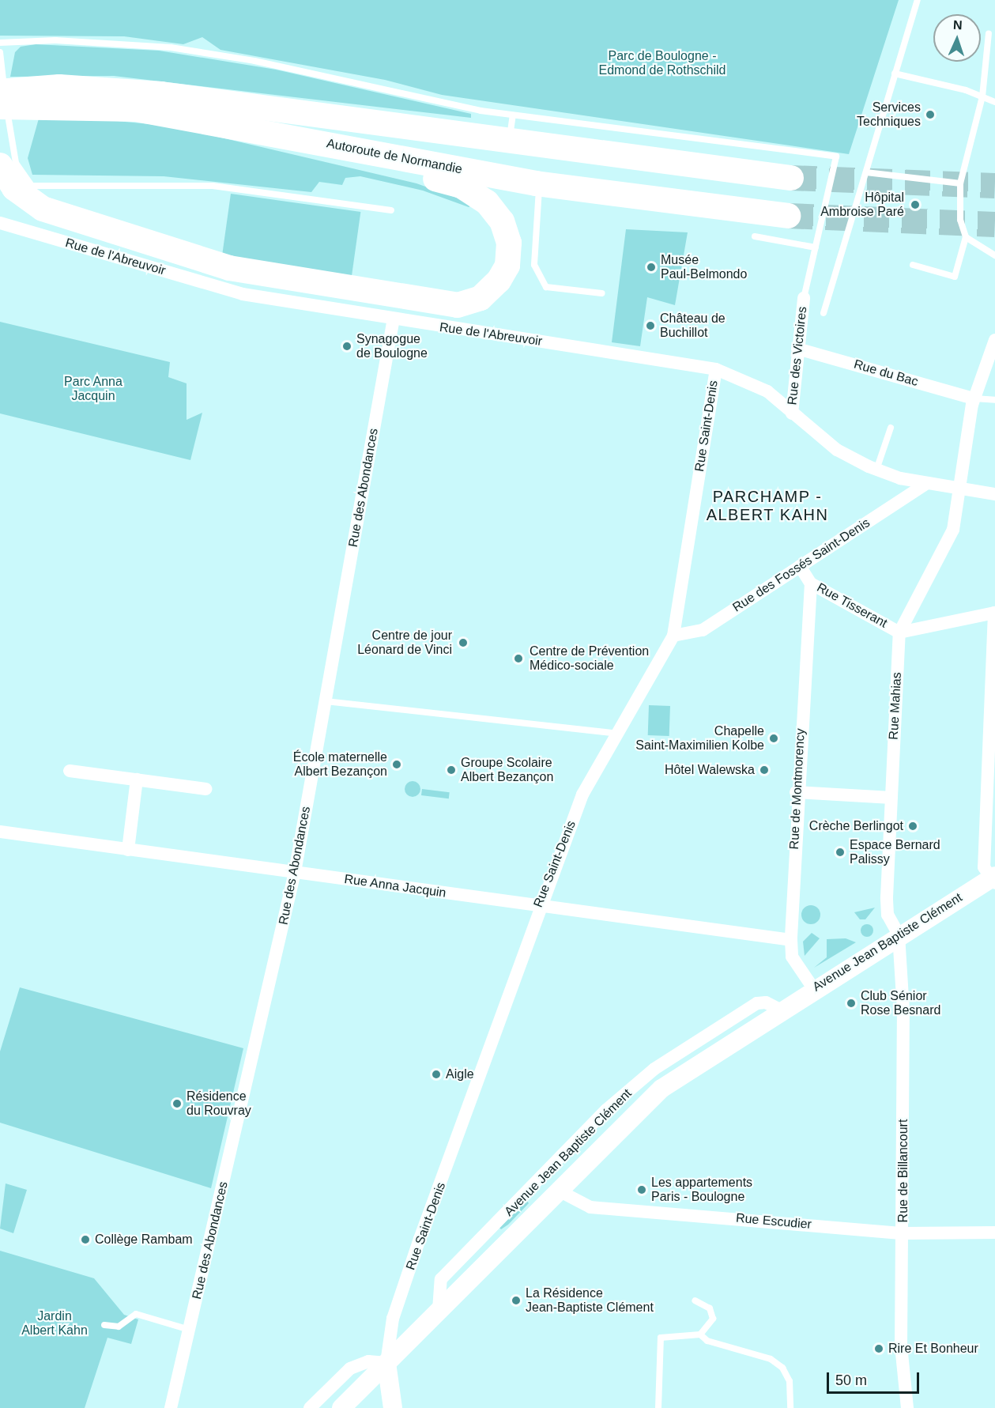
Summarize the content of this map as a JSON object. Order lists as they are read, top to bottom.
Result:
{
  "streets": {
    "highway": ["Autoroute de Normandie"],
    "main road": ["Avenue Jean Baptiste Clément"],
    "street": [
      "Rue de l'Abreuvoir",
      "Rue des Victoires",
      "Rue du Bac",
      "Rue Saint-Denis",
      "Rue des Abondances",
      "Rue des Fossés Saint-Denis",
      "Rue Tisserant",
      "Rue Mahias",
      "Rue de Montmorency",
      "Rue Anna Jacquin",
      "Rue de Billancourt",
      "Rue Escudier"
    ]
  },
  "crossings": [
    ["Rue de l'Abreuvoir", "Rue des Victoires"],
    ["Rue de l'Abreuvoir", "Rue Saint-Denis"],
    ["Rue de l'Abreuvoir", "Rue des Abondances"],
    ["Rue de l'Abreuvoir", "Rue des Fossés Saint-Denis"],
    ["Rue de l'Abreuvoir", "Rue Mahias"],
    ["Rue des Victoires", "Rue du Bac"],
    ["Rue du Bac", "Rue Mahias"],
    ["Rue Saint-Denis", "Rue des Fossés Saint-Denis"],
    ["Rue Saint-Denis", "Rue Anna Jacquin"],
    ["Rue Saint-Denis", "Avenue Jean Baptiste Clément"],
    ["Rue des Abondances", "Rue Anna Jacquin"],
    ["Rue des Fossés Saint-Denis", "Rue Tisserant"],
    ["Rue Tisserant", "Rue Mahias"],
    ["Rue Tisserant", "Rue de Montmorency"],
    ["Rue Mahias", "Avenue Jean Baptiste Clément"],
    ["Rue Mahias", "Rue de Billancourt"],
    ["Rue de Montmorency", "Rue Anna Jacquin"],
    ["Rue de Montmorency", "Avenue Jean Baptiste Clément"],
    ["Avenue Jean Baptiste Clément", "Rue de Billancourt"],
    ["Avenue Jean Baptiste Clément", "Rue Escudier"],
    ["Rue de Billancourt", "Rue Escudier"]
  ],
  "districts": ["PARCHAMP - ALBERT KAHN"],
  "parks": ["Parc de Boulogne - Edmond de Rothschild", "Parc Anna Jacquin", "Jardin Albert Kahn"],
  "places": [
    "Services Techniques",
    "Hôpital Ambroise Paré",
    "Musée Paul-Belmondo",
    "Château de Buchillot",
    "Synagogue de Boulogne",
    "Centre de jour Léonard de Vinci",
    "Centre de Prévention Médico-sociale",
    "Chapelle Saint-Maximilien Kolbe",
    "École maternelle Albert Bezançon",
    "Groupe Scolaire Albert Bezançon",
    "Hôtel Walewska",
    "Crèche Berlingot",
    "Espace Bernard Palissy",
    "Club Sénior Rose Besnard",
    "Aigle",
    "Résidence du Rouvray",
    "Les appartements Paris - Boulogne",
    "Collège Rambam",
    "La Résidence Jean-Baptiste Clément",
    "Rire Et Bonheur"
  ],
  "scale_bar": "50 m",
  "north": "top"
}
